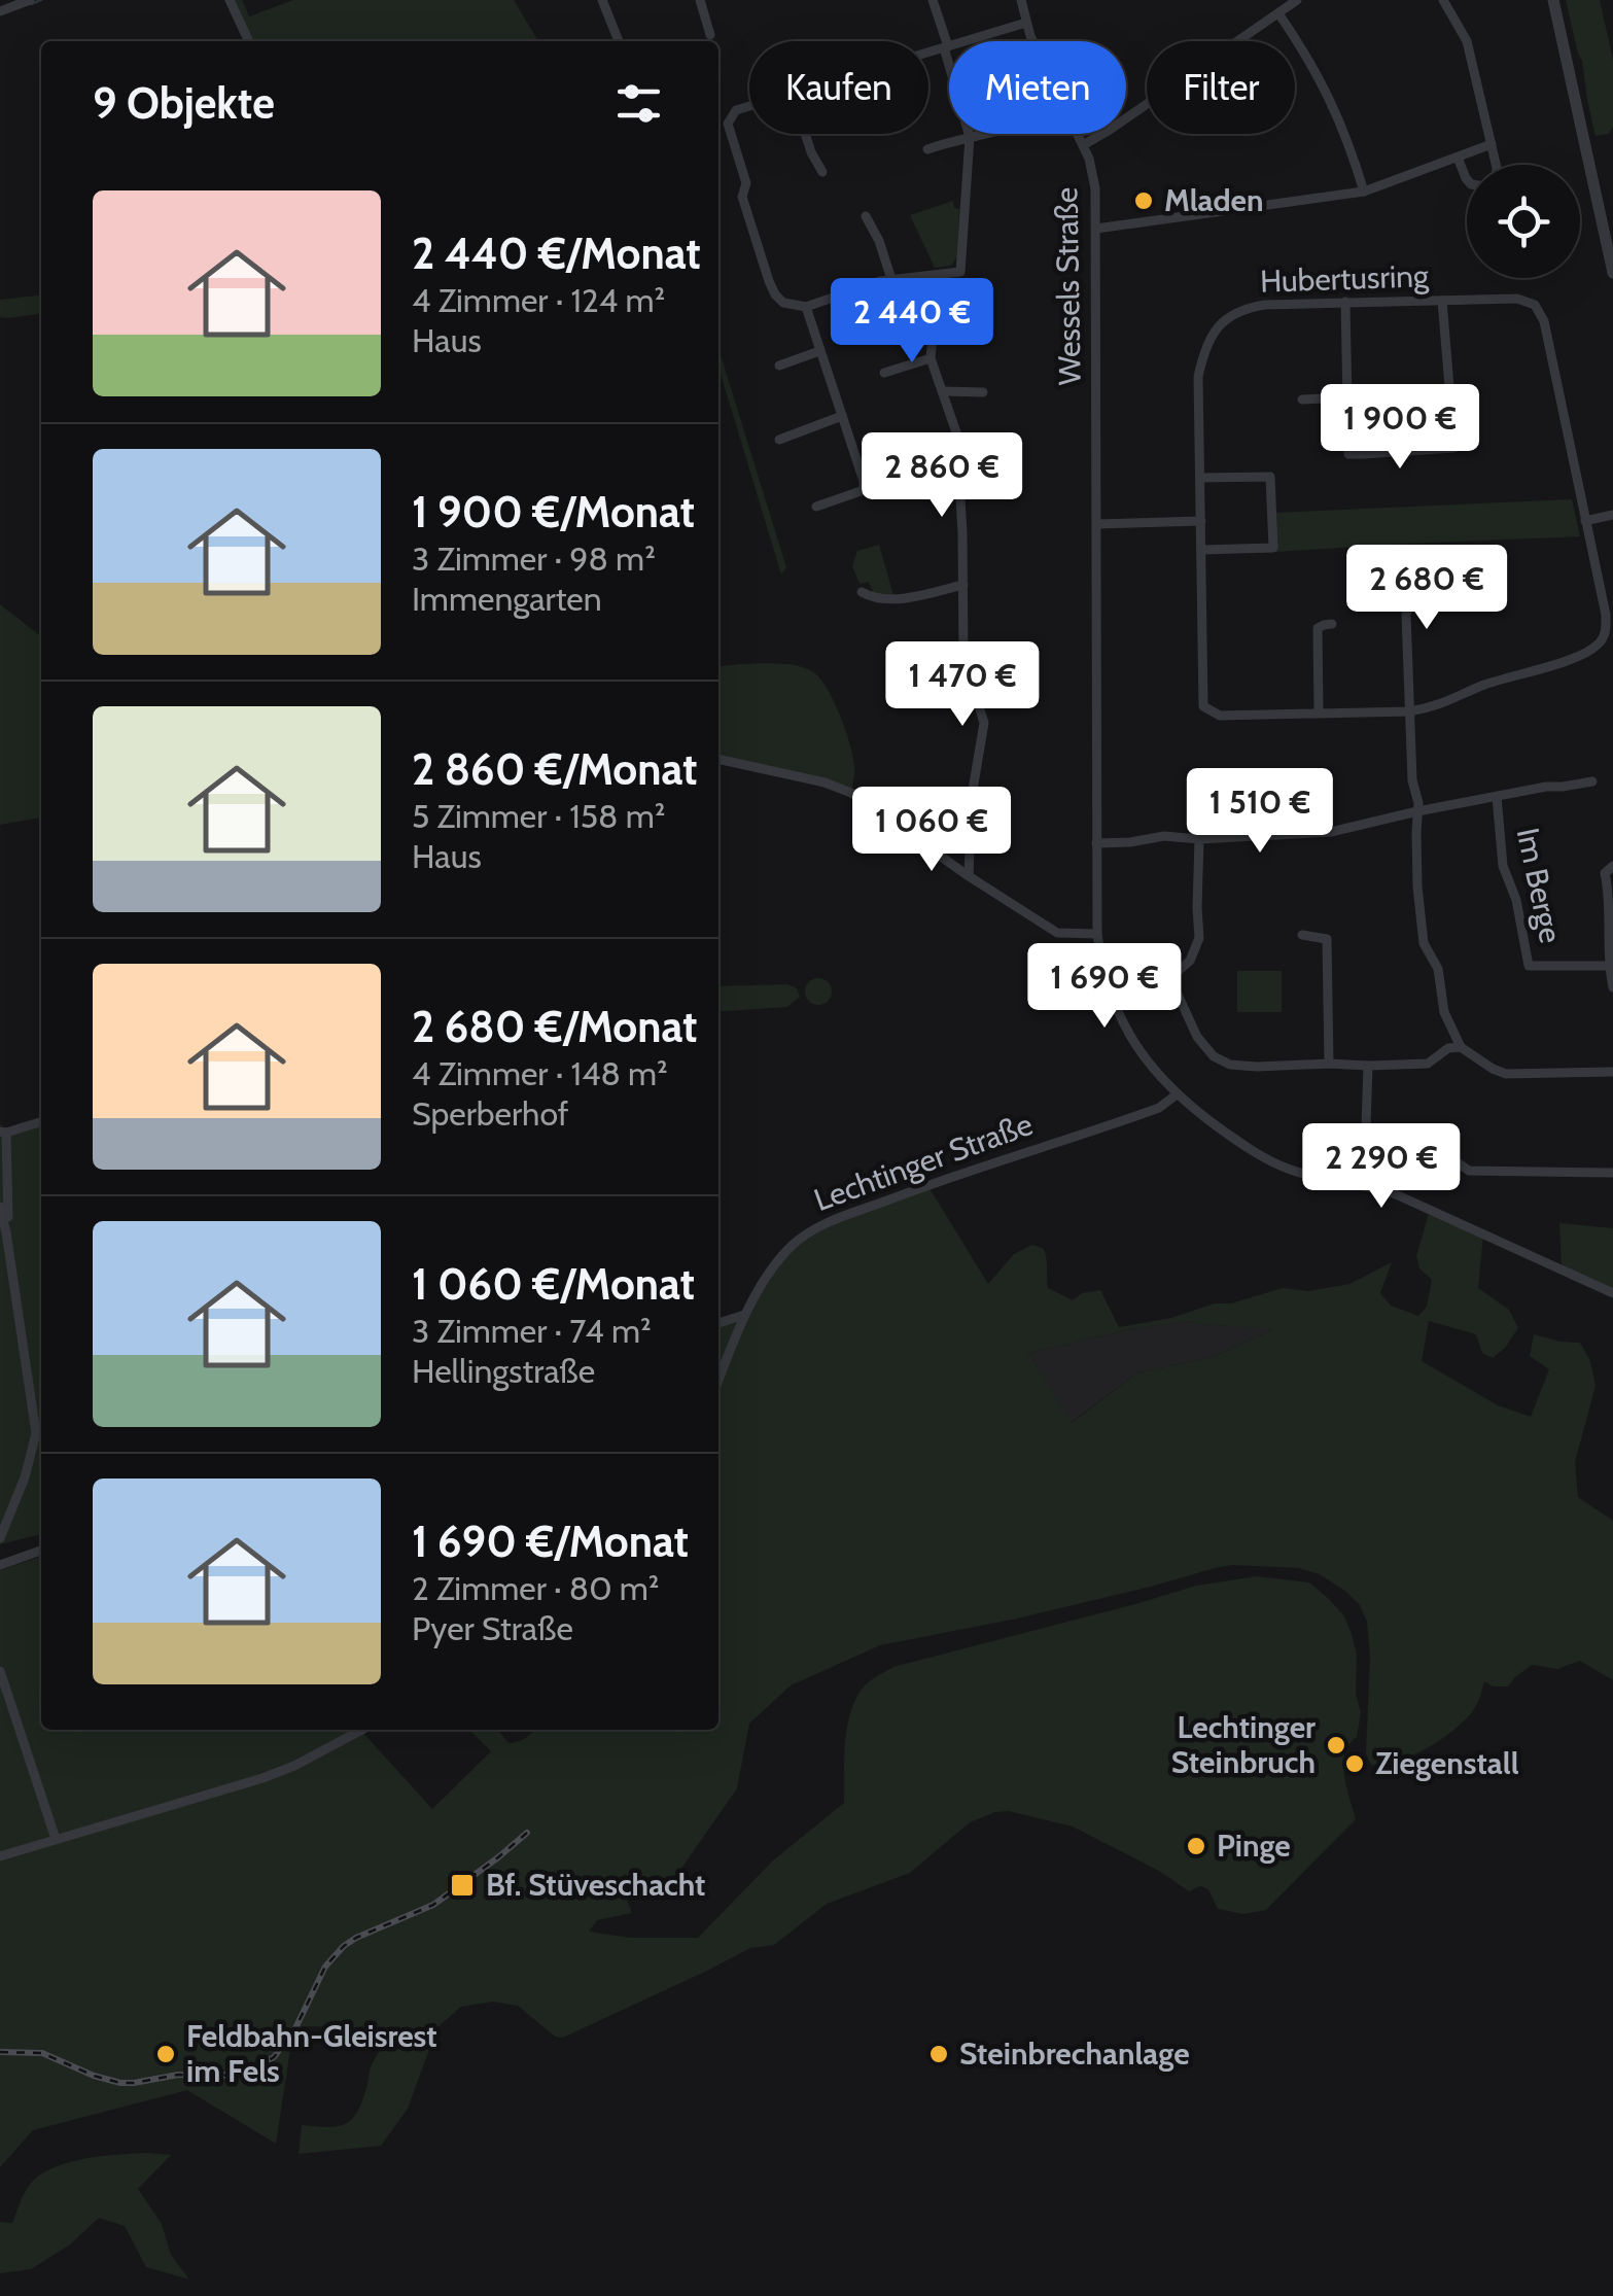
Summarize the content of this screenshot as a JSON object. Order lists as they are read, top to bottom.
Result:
{
  "streets": {
    "street": [
      "Hubertusring",
      "Wessels Straße",
      "Im Berge",
      "Lechtinger Straße"
    ]
  },
  "crossings": [
    ["Wessels Straße", "Lechtinger Straße"]
  ],
  "places": {
    "other": [
      "Mladen",
      "Lechtinger Steinbruch",
      "Ziegenstall",
      "Pinge",
      "Feldbahn-Gleisrest im Fels",
      "Steinbrechanlage"
    ],
    "transit": ["Bf. Stüveschacht"]
  },
  "page": {
    "chip": ["Kaufen", "Mieten", "Filter"],
    "heading": "9 Objekte",
    "list": [
      {
        "name": "2 440 €/Monat",
        "note": "4 Zimmer · 124 m² · Haus"
      },
      {
        "name": "1 900 €/Monat",
        "note": "3 Zimmer · 98 m² · Immengarten"
      },
      {
        "name": "2 860 €/Monat",
        "note": "5 Zimmer · 158 m² · Haus"
      },
      {
        "name": "2 680 €/Monat",
        "note": "4 Zimmer · 148 m² · Sperberhof"
      },
      {
        "name": "1 060 €/Monat",
        "note": "3 Zimmer · 74 m² · Hellingstraße"
      },
      {
        "name": "1 690 €/Monat",
        "note": "2 Zimmer · 80 m² · Pyer Straße"
      }
    ],
    "price": [
      "2 440 €",
      "1 900 €",
      "2 860 €",
      "2 680 €",
      "1 470 €",
      "1 510 €",
      "1 060 €",
      "1 690 €",
      "2 290 €"
    ]
  }
}
